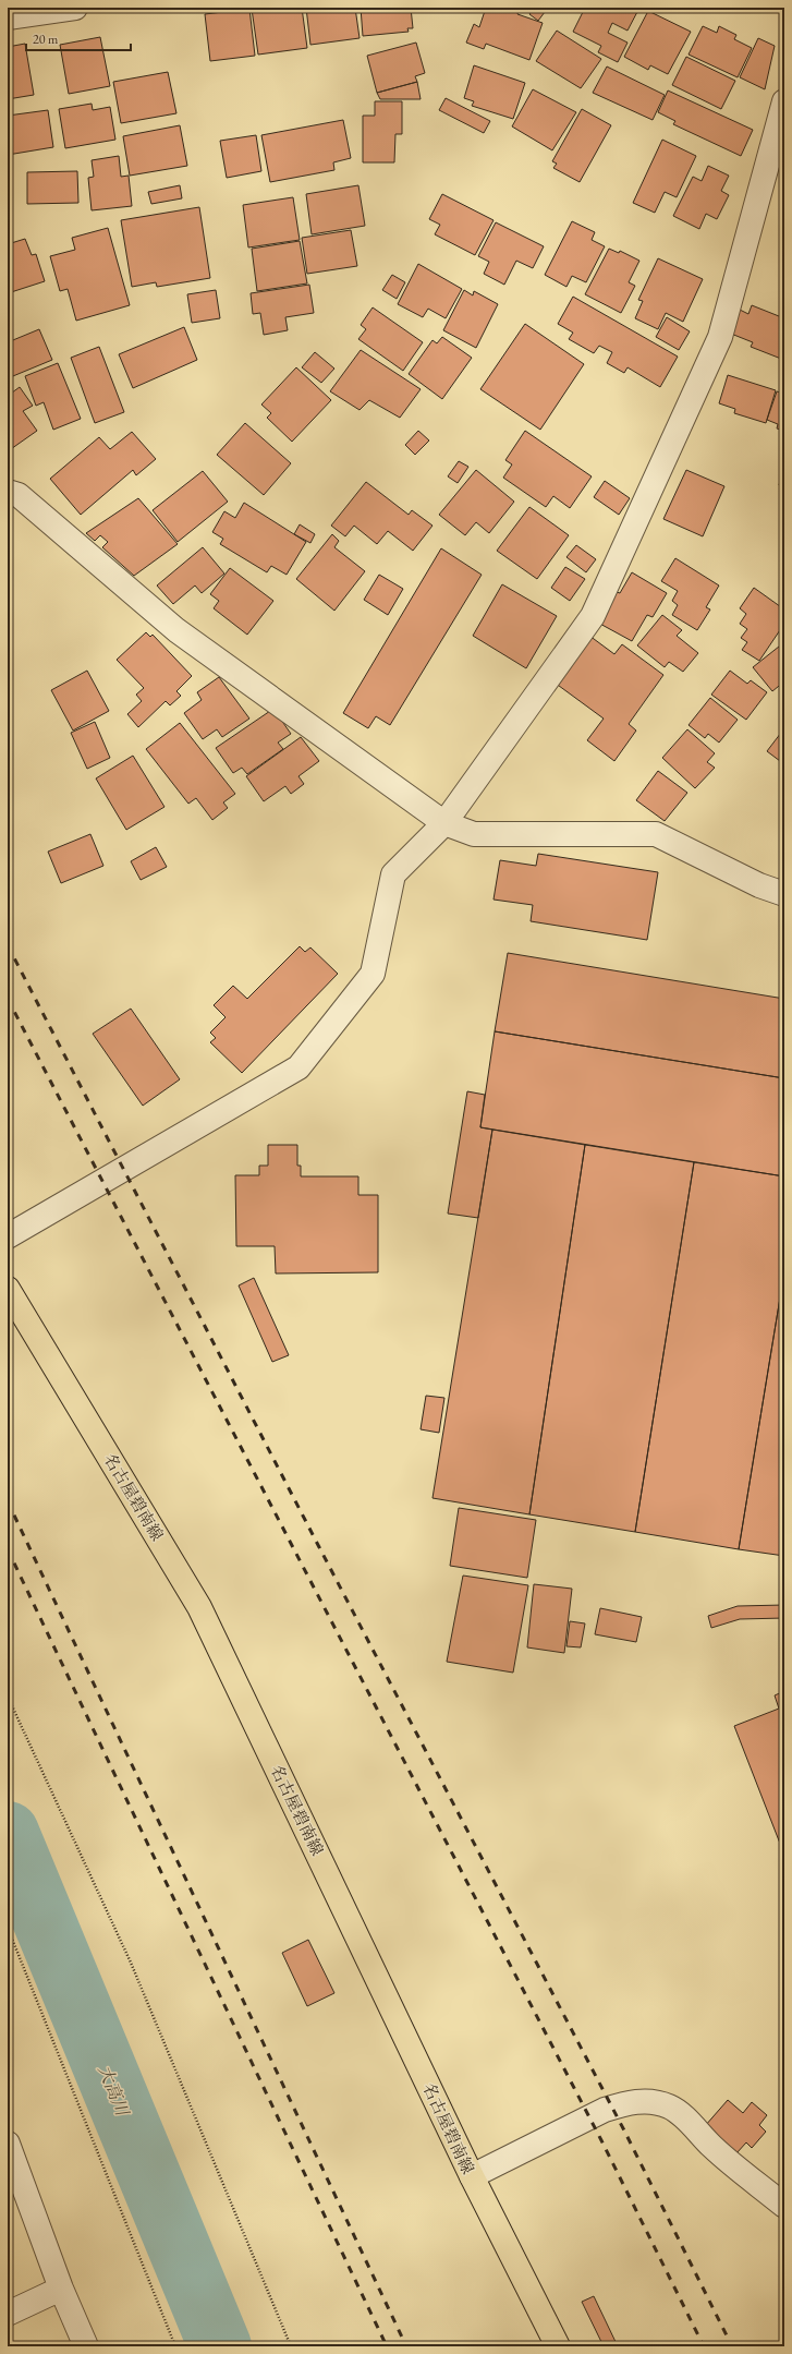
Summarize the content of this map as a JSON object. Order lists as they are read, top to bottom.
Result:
{
  "streets": {
    "main road": ["名古屋碧南線"]
  },
  "water": ["大高川"],
  "scale_bar": "20 m"
}
